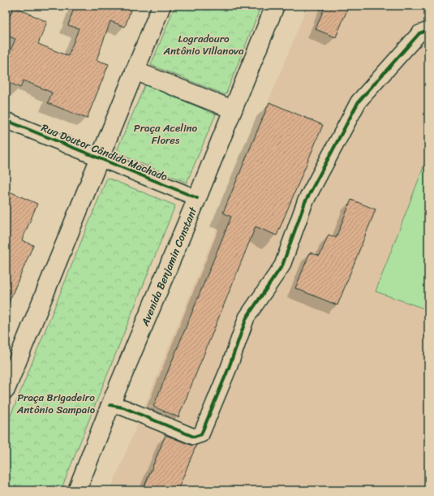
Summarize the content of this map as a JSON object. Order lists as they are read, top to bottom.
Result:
{
  "streets": {
    "main road": ["Avenida Benjamin Constant"],
    "street": ["Rua Doutor Cândido Machado"]
  },
  "crossings": [
    ["Rua Doutor Cândido Machado", "Avenida Benjamin Constant"]
  ],
  "parks": ["Logradouro Antônio Villanova", "Praça Acelino Flores", "Praça Brigadeiro Antônio Sampaio"]
}
